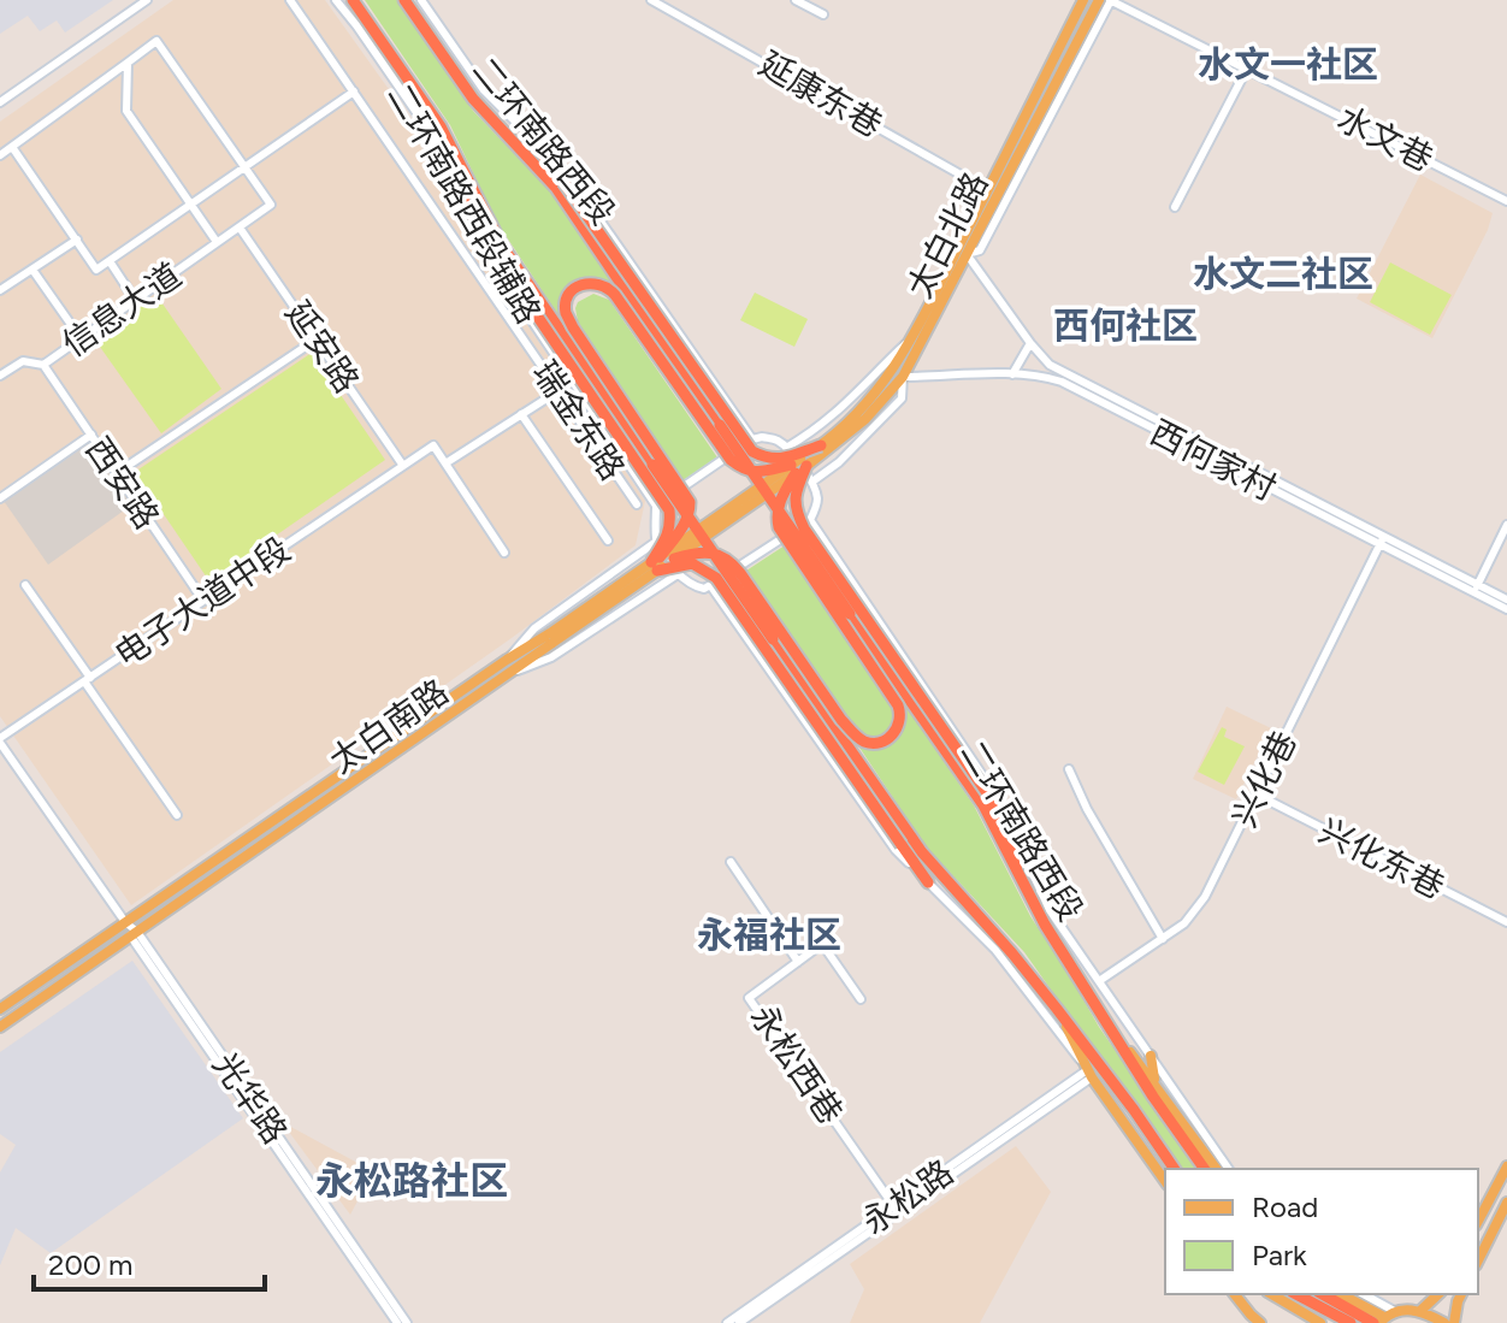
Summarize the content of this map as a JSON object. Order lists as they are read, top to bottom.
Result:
{
  "streets": {
    "highway": ["二环南路西段"],
    "main road": ["太白北路", "太白南路"],
    "street": [
      "延康东巷",
      "水文巷",
      "二环南路西段辅路",
      "信息大道",
      "延安路",
      "瑞金东路",
      "西何家村",
      "西安路",
      "电子大道中段",
      "兴化巷",
      "兴化东巷",
      "永松西巷",
      "光华路",
      "永松路"
    ]
  },
  "crossings": [
    ["延康东巷", "太白北路"],
    ["二环南路西段", "二环南路西段辅路"],
    ["太白北路", "西何家村"],
    ["太白北路", "太白南路"],
    ["信息大道", "延安路"],
    ["信息大道", "西安路"],
    ["延安路", "电子大道中段"],
    ["西何家村", "兴化巷"],
    ["西安路", "电子大道中段"],
    ["电子大道中段", "光华路"],
    ["太白南路", "光华路"],
    ["兴化巷", "兴化东巷"],
    ["永松西巷", "永松路"]
  ],
  "districts": [
    "水文一社区",
    "水文二社区",
    "西何社区",
    "永福社区",
    "永松路社区"
  ],
  "legend": ["Road", "Park"],
  "scale_bar": "200 m"
}
